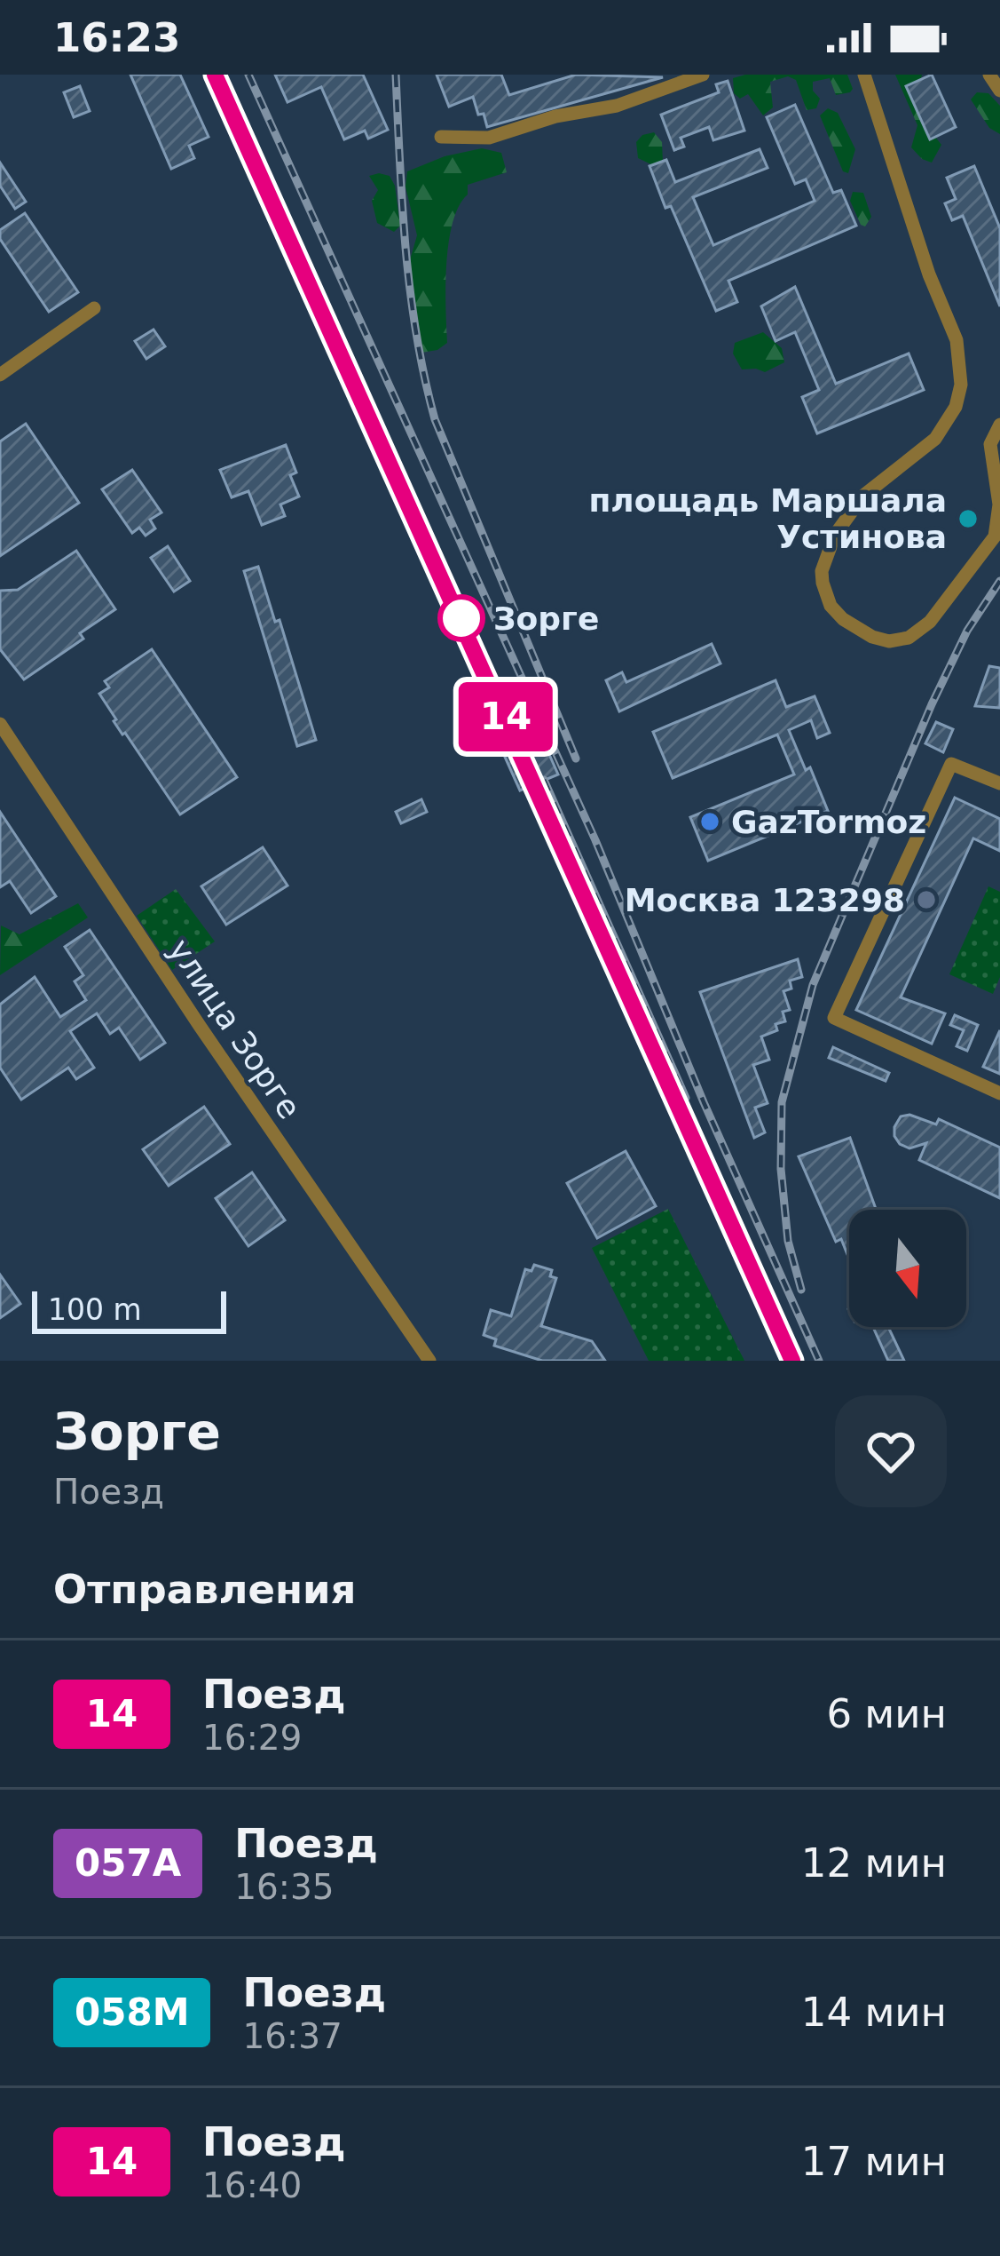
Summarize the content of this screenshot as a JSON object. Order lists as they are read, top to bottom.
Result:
{
  "streets": {
    "street": ["улица Зорге"]
  },
  "places": [
    "площадь Маршала Устинова",
    "Зорге",
    "GazTormoz",
    "Москва 123298"
  ],
  "scale_bar": "100 m",
  "north": "bottom",
  "page": {
    "status": "16:23",
    "on_map": "14",
    "scale": "100 m",
    "heading": [
      ["Зорге", "Поезд"],
      "Отправления"
    ],
    "list": [
      {
        "mark": "14",
        "name": "Поезд",
        "note": "16:29",
        "value": "6 мин"
      },
      {
        "mark": "057А",
        "name": "Поезд",
        "note": "16:35",
        "value": "12 мин"
      },
      {
        "mark": "058М",
        "name": "Поезд",
        "note": "16:37",
        "value": "14 мин"
      },
      {
        "mark": "14",
        "name": "Поезд",
        "note": "16:40",
        "value": "17 мин"
      }
    ]
  }
}
